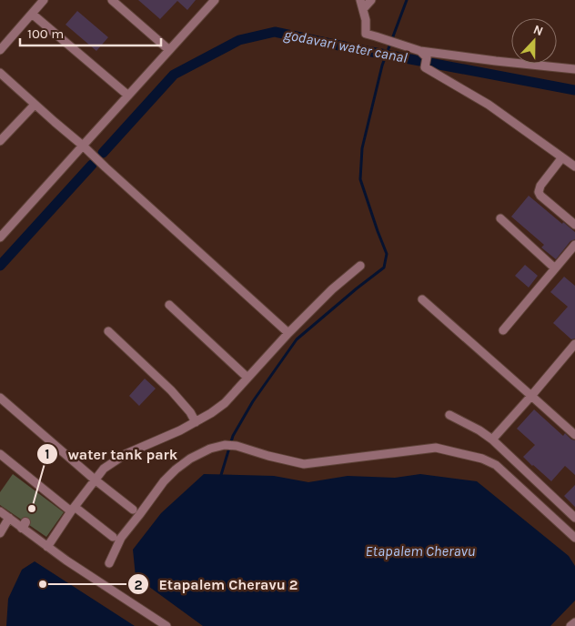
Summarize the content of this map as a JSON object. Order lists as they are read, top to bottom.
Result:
{
  "water": ["godavari water canal", "Etapalem Cheravu"],
  "places": ["water tank park", "Etapalem Cheravu 2"],
  "scale_bar": "100 m",
  "north": "top"
}
